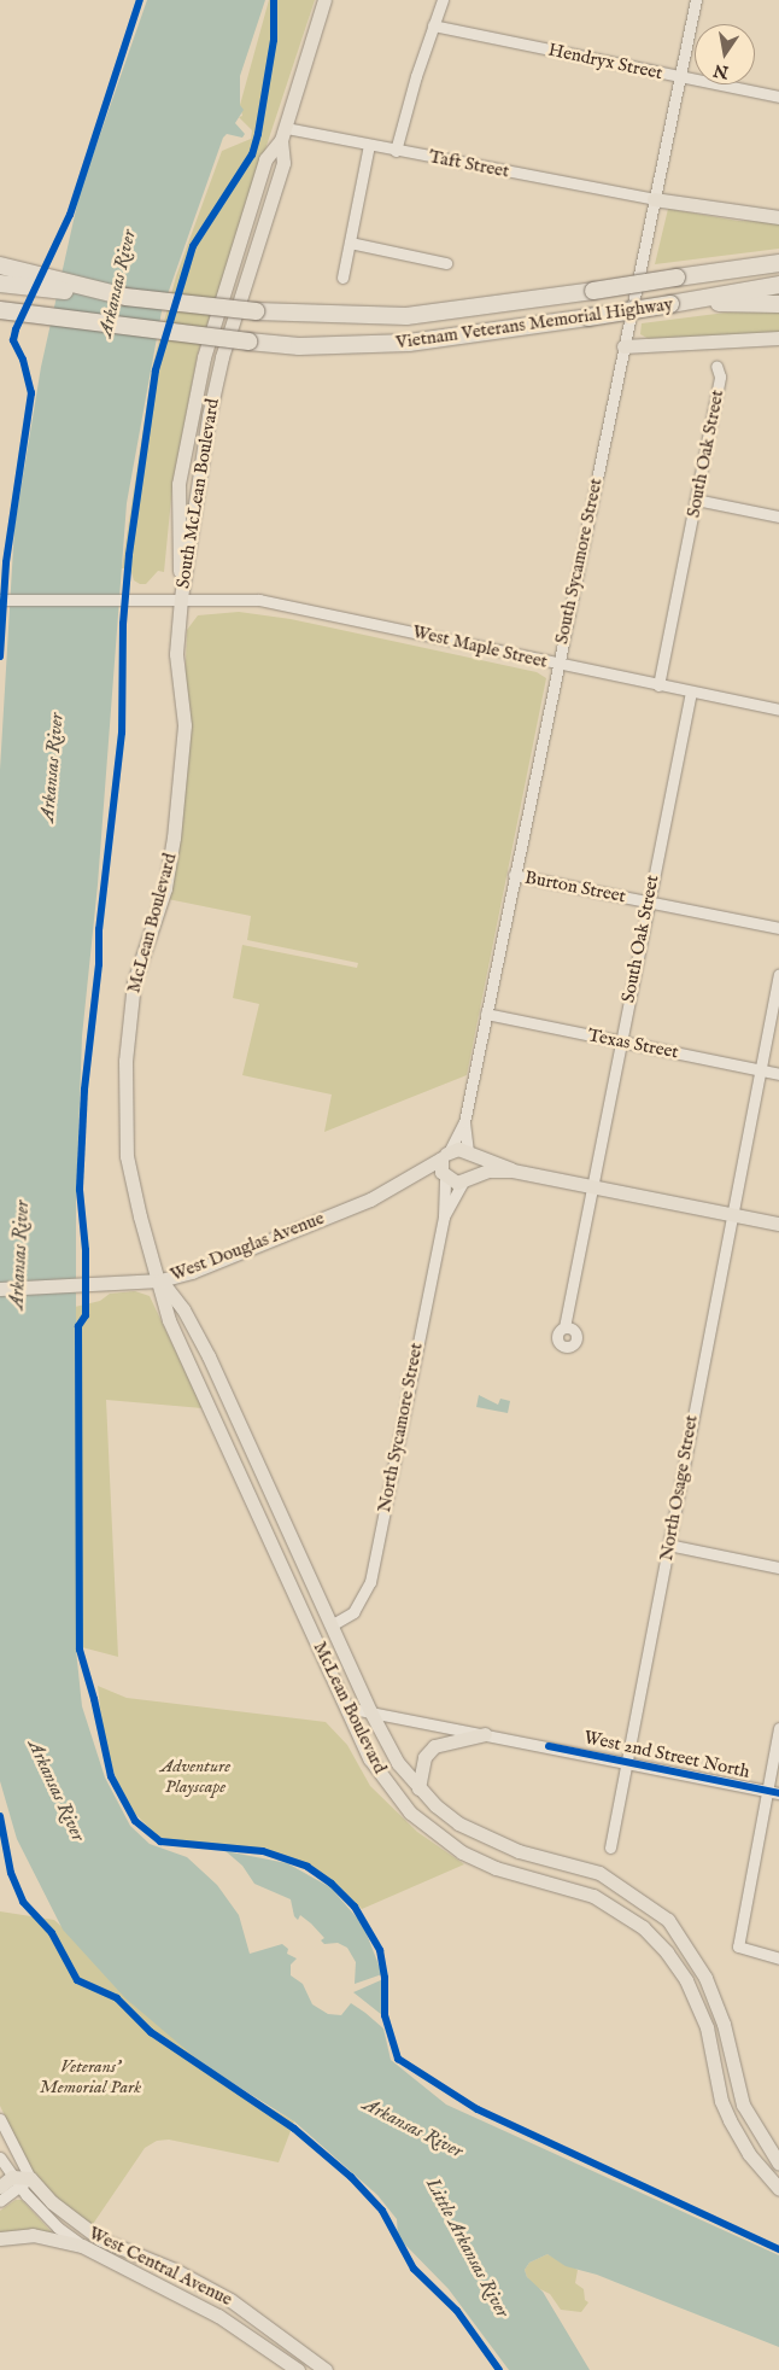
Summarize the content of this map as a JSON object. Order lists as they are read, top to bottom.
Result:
{
  "streets": {
    "highway": ["Vietnam Veterans Memorial Highway"],
    "main road": [
      "South McLean Boulevard",
      "McLean Boulevard",
      "West Douglas Avenue",
      "West Central Avenue"
    ],
    "street": [
      "Hendryx Street",
      "Taft Street",
      "South Oak Street",
      "South Sycamore Street",
      "West Maple Street",
      "Burton Street",
      "Texas Street",
      "North Sycamore Street",
      "North Osage Street",
      "West 2nd Street North"
    ]
  },
  "crossings": [
    ["Hendryx Street", "South Sycamore Street"],
    ["Taft Street", "South McLean Boulevard"],
    ["Taft Street", "South Sycamore Street"],
    ["South Oak Street", "West Maple Street"],
    ["South Oak Street", "Burton Street"],
    ["South Oak Street", "Texas Street"],
    ["South Oak Street", "West Douglas Avenue"],
    ["South McLean Boulevard", "West Maple Street"],
    ["South McLean Boulevard", "McLean Boulevard"],
    ["South Sycamore Street", "West Maple Street"],
    ["South Sycamore Street", "Burton Street"],
    ["South Sycamore Street", "Texas Street"],
    ["South Sycamore Street", "West Douglas Avenue"],
    ["South Sycamore Street", "North Sycamore Street"],
    ["West Maple Street", "McLean Boulevard"],
    ["McLean Boulevard", "West Douglas Avenue"],
    ["McLean Boulevard", "North Sycamore Street"],
    ["McLean Boulevard", "West 2nd Street North"],
    ["Texas Street", "North Osage Street"],
    ["West Douglas Avenue", "North Sycamore Street"],
    ["West Douglas Avenue", "North Osage Street"],
    ["North Osage Street", "West 2nd Street North"]
  ],
  "water": ["Arkansas River", "Little Arkansas River"],
  "parks": ["Adventure Playscape", "Veterans’ Memorial Park"],
  "north": "bottom"
}
